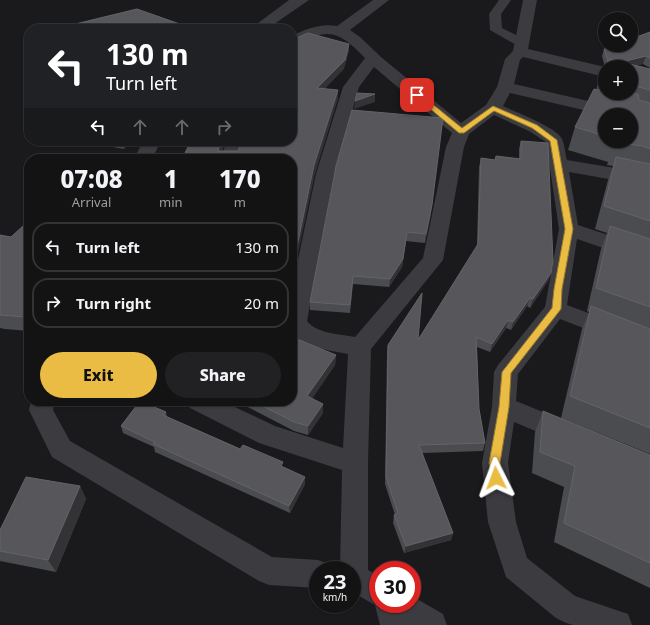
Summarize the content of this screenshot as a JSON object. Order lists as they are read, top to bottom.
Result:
{
  "page": {
    "map_buttons": ["+", "−"],
    "turn": ["130 m", "Turn left"],
    "eta": [
      "07:08",
      "Arrival",
      "1",
      "min",
      "170",
      "m"
    ],
    "list": [
      {
        "name": "Turn left",
        "value": "130 m"
      },
      {
        "name": "Turn right",
        "value": "20 m"
      }
    ],
    "buttons": ["Exit", "Share"],
    "speed": "23 km/h",
    "limit": "30"
  }
}
